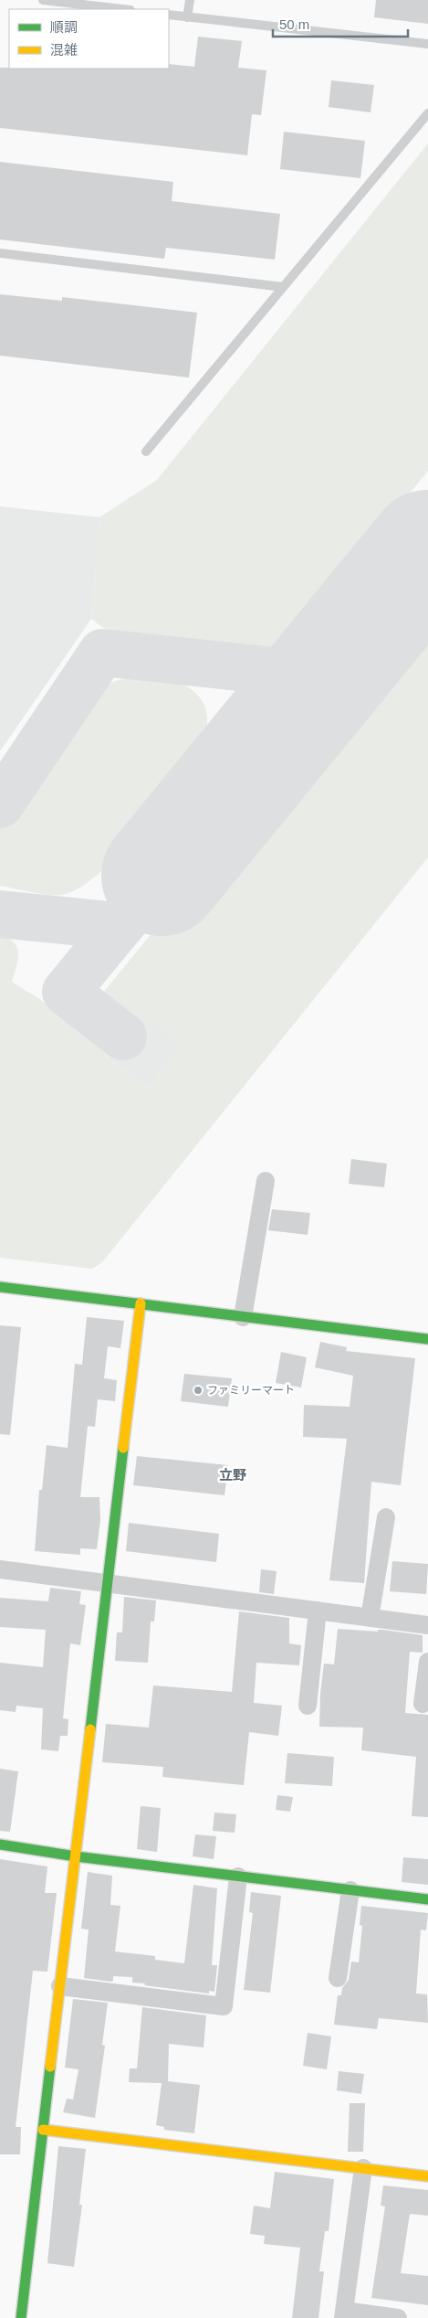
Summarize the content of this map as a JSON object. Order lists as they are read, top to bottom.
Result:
{
  "districts": ["立野"],
  "places": ["ファミリーマート"],
  "legend": ["順調", "混雑"],
  "scale_bar": "50 m"
}
